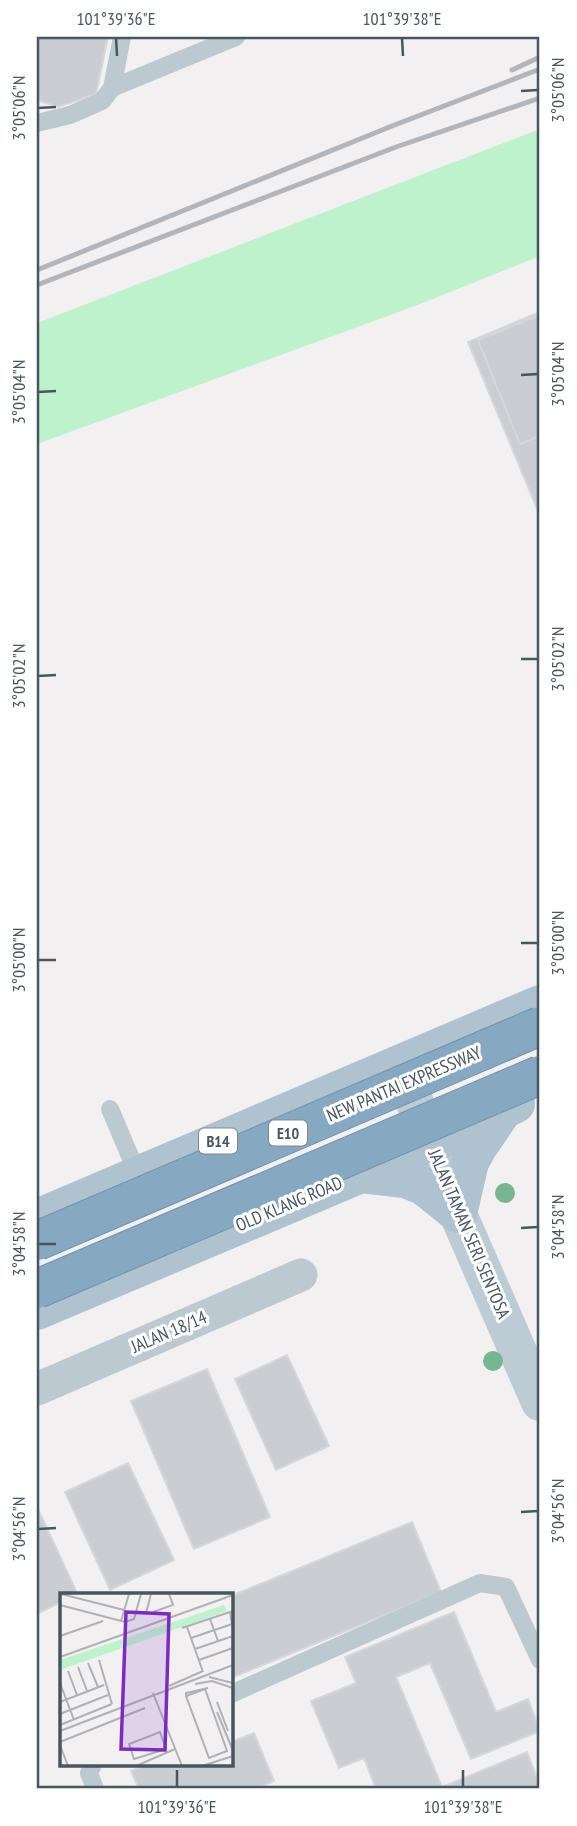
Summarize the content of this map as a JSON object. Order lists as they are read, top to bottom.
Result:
{
  "streets": {
    "highway": ["NEW PANTAI EXPRESSWAY", "E10"],
    "main road": ["B14", "OLD KLANG ROAD", "JALAN TAMAN SERI SENTOSA"],
    "street": ["JALAN 18/14"]
  },
  "crossings": [
    ["B14", "JALAN TAMAN SERI SENTOSA"],
    ["OLD KLANG ROAD", "JALAN TAMAN SERI SENTOSA"]
  ],
  "coordinates": [
    "101°39'36\"E",
    "101°39'38\"E",
    "3°05'06\"N",
    "3°05'04\"N",
    "3°05'02\"N",
    "3°05'00\"N",
    "3°04'58\"N",
    "3°04'56\"N"
  ]
}
